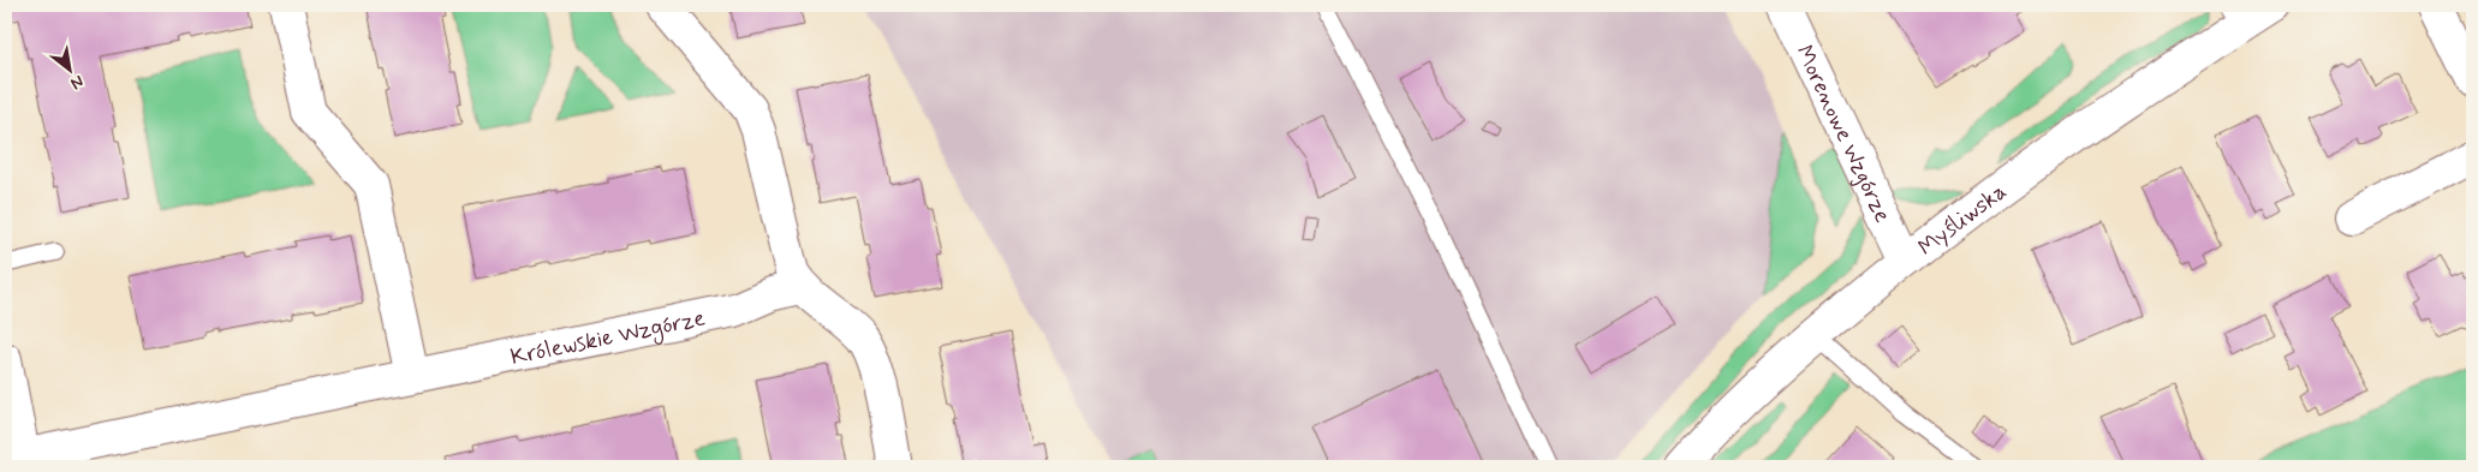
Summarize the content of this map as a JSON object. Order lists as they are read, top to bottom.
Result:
{
  "streets": {
    "street": ["Morenowe Wzgórze", "Myśliwska", "Królewskie Wzgórze"]
  },
  "crossings": [
    ["Morenowe Wzgórze", "Myśliwska"]
  ],
  "north": "bottom right"
}
